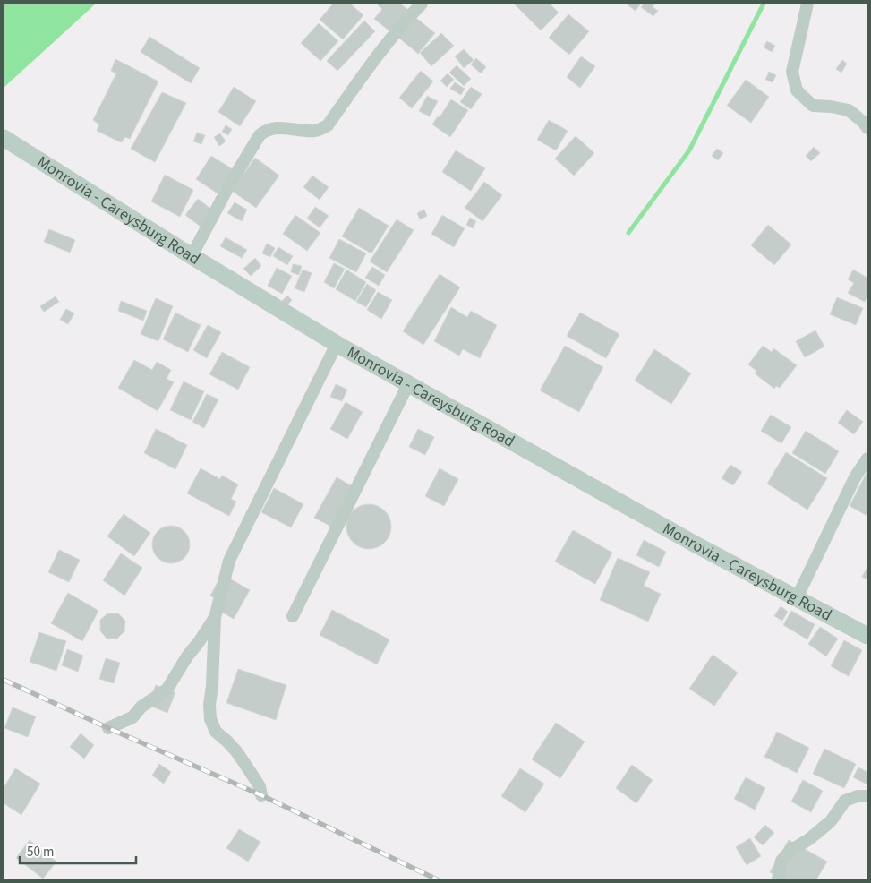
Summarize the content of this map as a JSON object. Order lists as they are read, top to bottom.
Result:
{
  "streets": {
    "main road": ["Monrovia - Careysburg Road"]
  },
  "scale_bar": "50 m"
}
